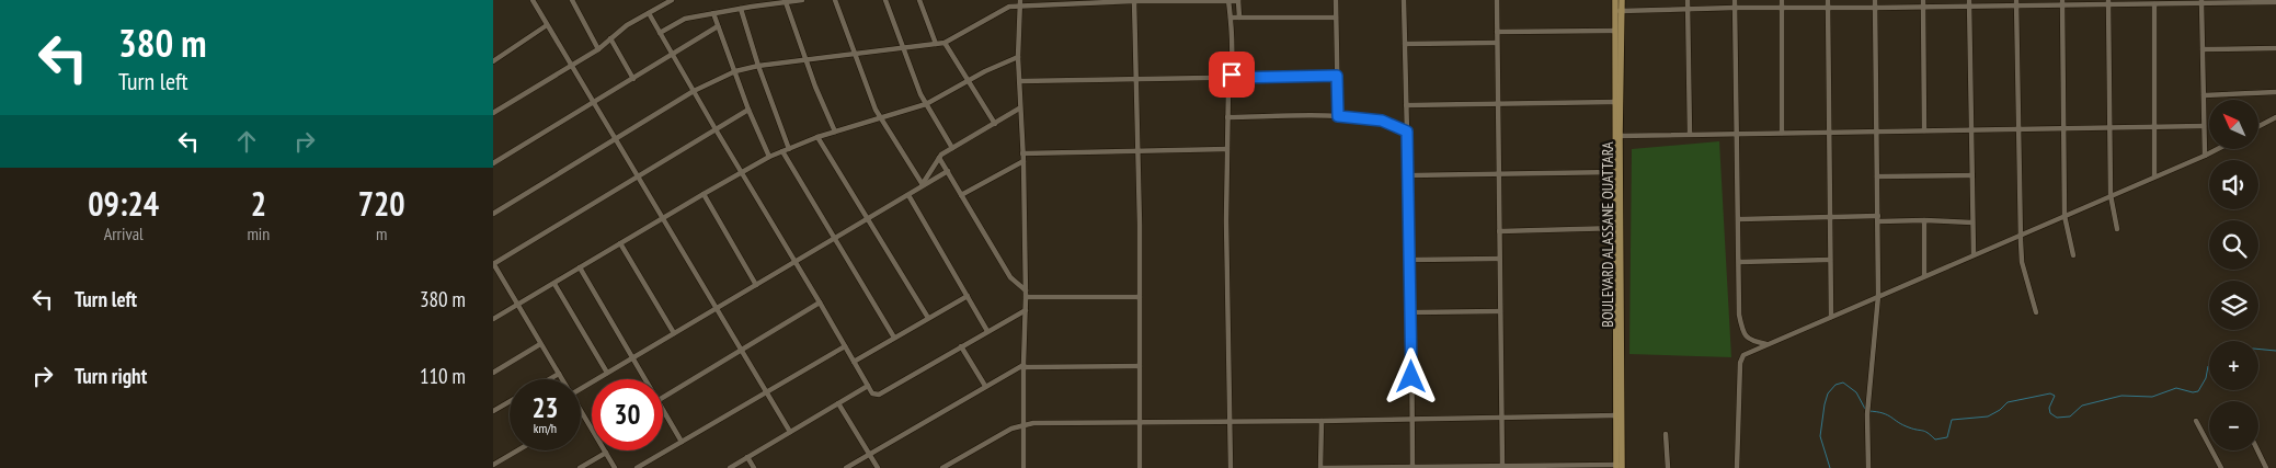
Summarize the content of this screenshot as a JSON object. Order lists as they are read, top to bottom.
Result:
{
  "streets": {
    "main road": ["BOULEVARD ALASSANE OUATTARA"]
  },
  "north": "top left",
  "page": {
    "turn": ["380 m", "Turn left"],
    "map_buttons": ["+", "−"],
    "eta": [
      "09:24",
      "Arrival",
      "2",
      "min",
      "720",
      "m"
    ],
    "list": [
      {
        "name": "Turn left",
        "value": "380 m"
      },
      {
        "name": "Turn right",
        "value": "110 m"
      }
    ],
    "speed": "23 km/h",
    "limit": "30"
  }
}
